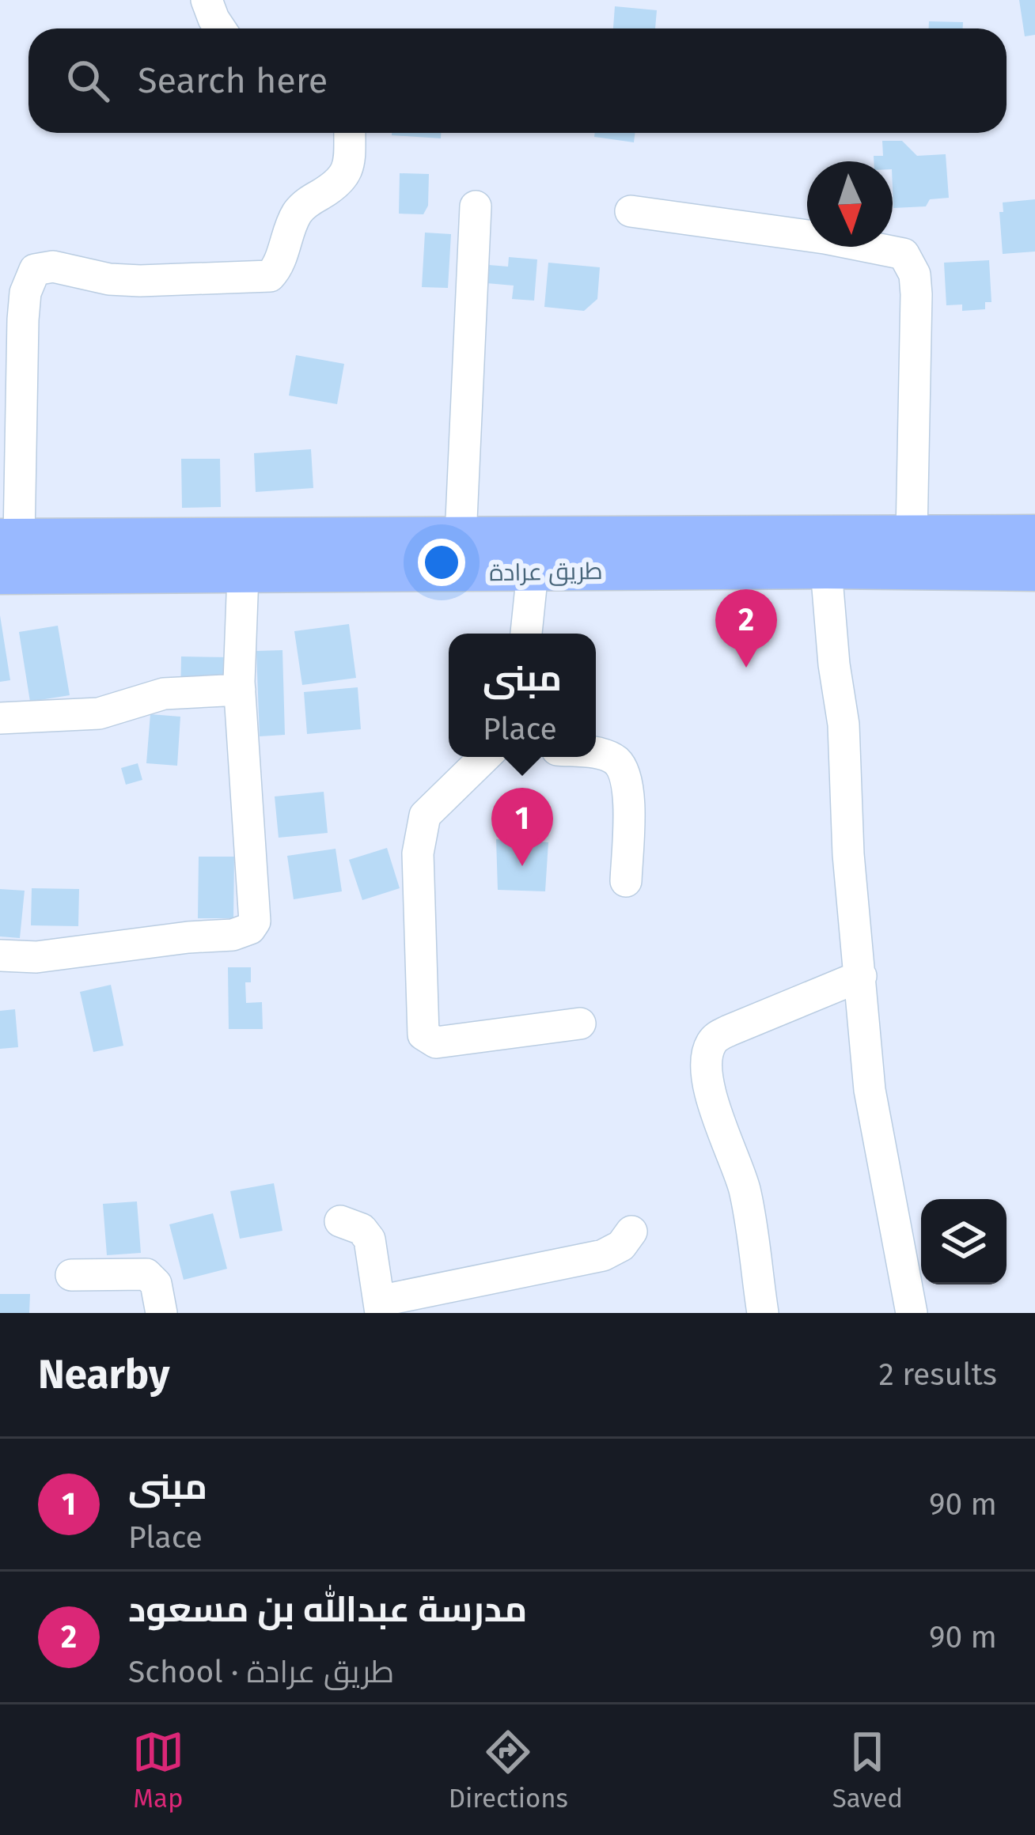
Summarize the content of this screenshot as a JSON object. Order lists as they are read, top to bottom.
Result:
{
  "streets": {
    "main road": ["طريق عرادة"]
  },
  "north": "bottom",
  "page": {
    "search": "Search here",
    "pins": ["2", "1"],
    "popup": ["مبنى", "Place"],
    "heading": ["Nearby", "2 results"],
    "list": [
      {
        "mark": "1",
        "name": "مبنى",
        "note": "Place",
        "value": "90 m"
      },
      {
        "mark": "2",
        "name": "مدرسة عبدالله بن مسعود",
        "note": "School · طريق عرادة",
        "value": "90 m"
      }
    ],
    "nav": ["Map", "Directions", "Saved"]
  }
}
